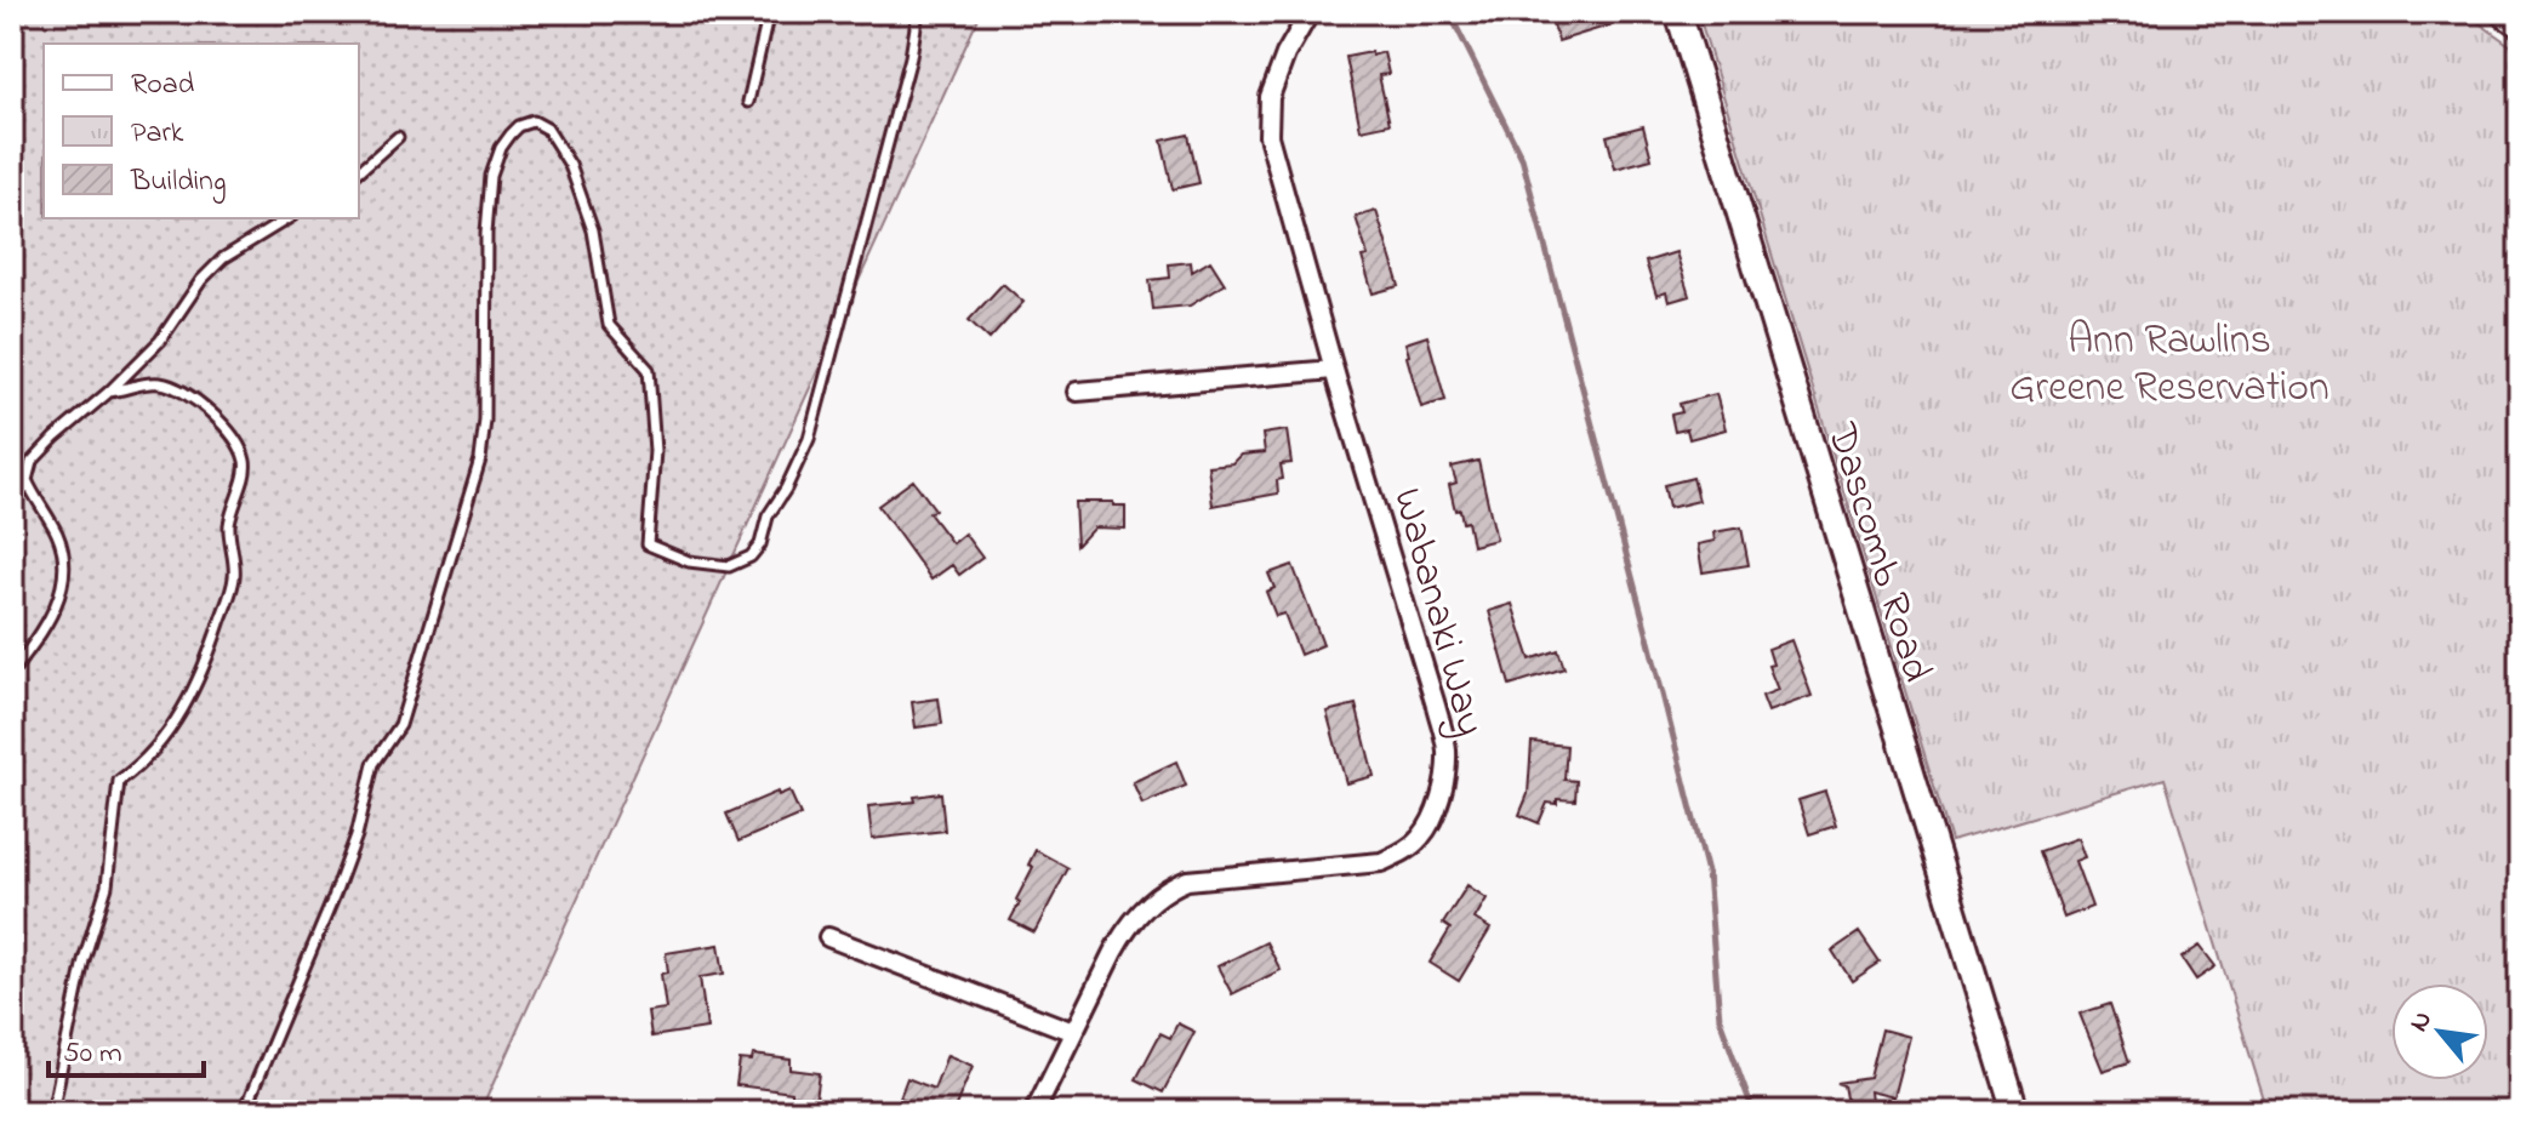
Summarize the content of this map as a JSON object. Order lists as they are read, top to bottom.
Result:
{
  "streets": {
    "main road": ["Dascomb Road"],
    "street": ["Wabanaki Way"]
  },
  "parks": ["Ann Rawlins Greene Reservation"],
  "legend": ["Road", "Park", "Building"],
  "scale_bar": "50 m",
  "north": "top left"
}
